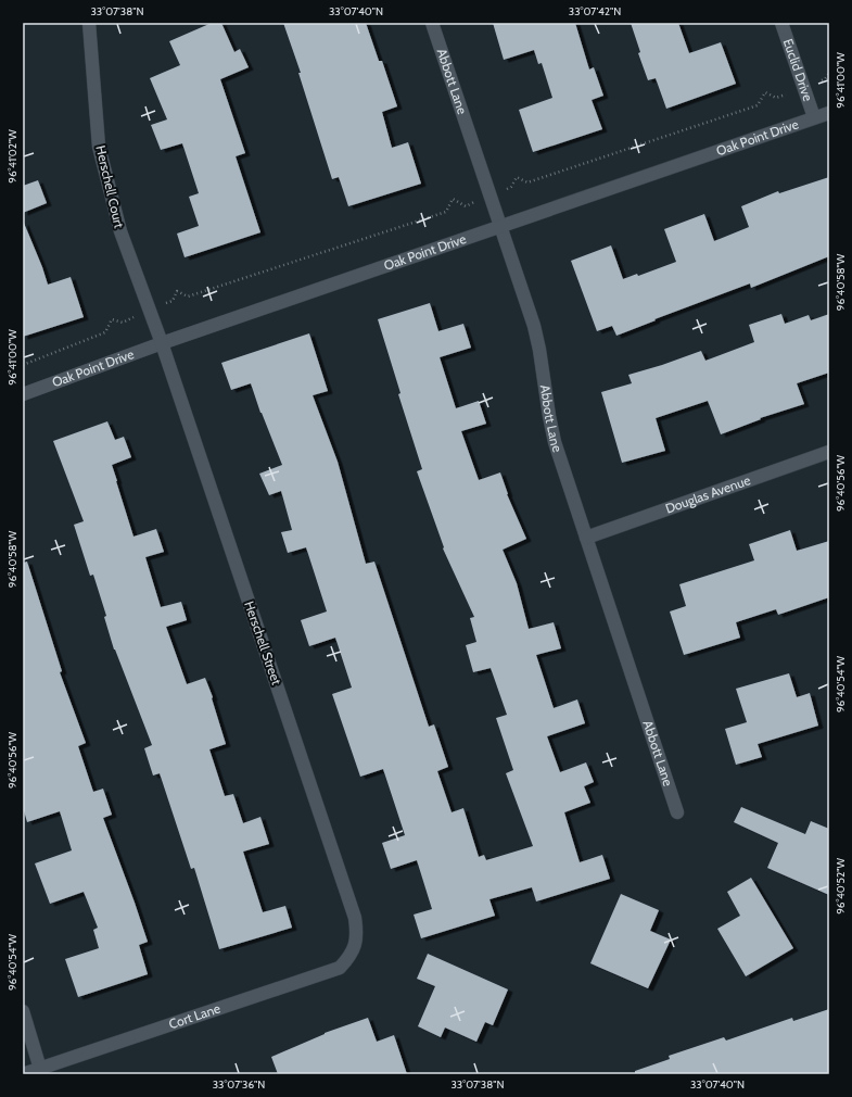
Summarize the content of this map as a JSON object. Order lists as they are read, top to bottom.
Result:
{
  "streets": {
    "street": [
      "Euclid Drive",
      "Abbott Lane",
      "Oak Point Drive",
      "Herschell Court",
      "Douglas Avenue",
      "Herschell Street",
      "Cort Lane"
    ]
  },
  "crossings": [
    ["Euclid Drive", "Oak Point Drive"],
    ["Abbott Lane", "Oak Point Drive"],
    ["Abbott Lane", "Douglas Avenue"],
    ["Oak Point Drive", "Herschell Court"],
    ["Oak Point Drive", "Herschell Street"],
    ["Herschell Court", "Herschell Street"],
    ["Herschell Street", "Cort Lane"]
  ],
  "coordinates": [
    "33°07'38\"N",
    "33°07'40\"N",
    "33°07'42\"N",
    "96°41'00\"W",
    "96°41'02\"W",
    "96°40'58\"W",
    "96°40'56\"W",
    "96°40'54\"W",
    "96°40'52\"W",
    "33°07'36\"N"
  ]
}
